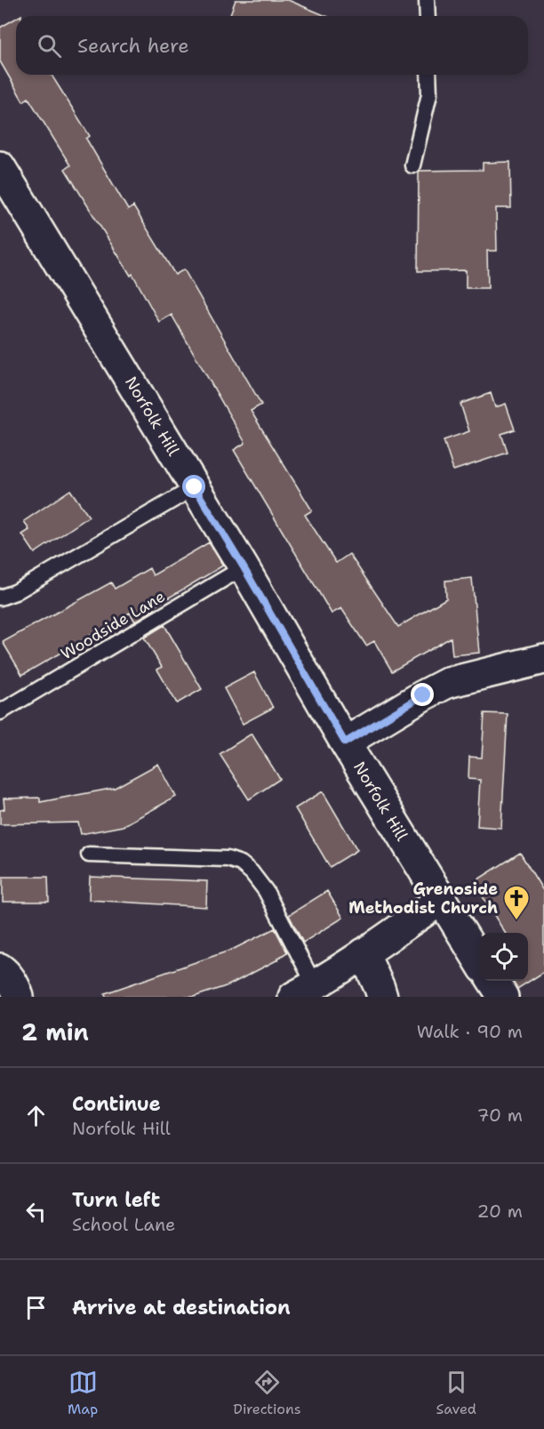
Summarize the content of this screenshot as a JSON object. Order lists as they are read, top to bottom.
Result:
{
  "streets": {
    "street": ["Norfolk Hill"],
    "lane": ["Woodside Lane"]
  },
  "crossings": [
    ["Norfolk Hill", "Woodside Lane"]
  ],
  "places": {
    "church": ["Grenoside Methodist Church"]
  },
  "page": {
    "search": "Search here",
    "heading": ["2 min", "Walk · 90 m"],
    "list": [
      ["Continue", "Norfolk Hill", "70 m"],
      ["Turn left", "School Lane", "20 m"],
      "Arrive at destination"
    ],
    "nav": ["Map", "Directions", "Saved"]
  }
}
